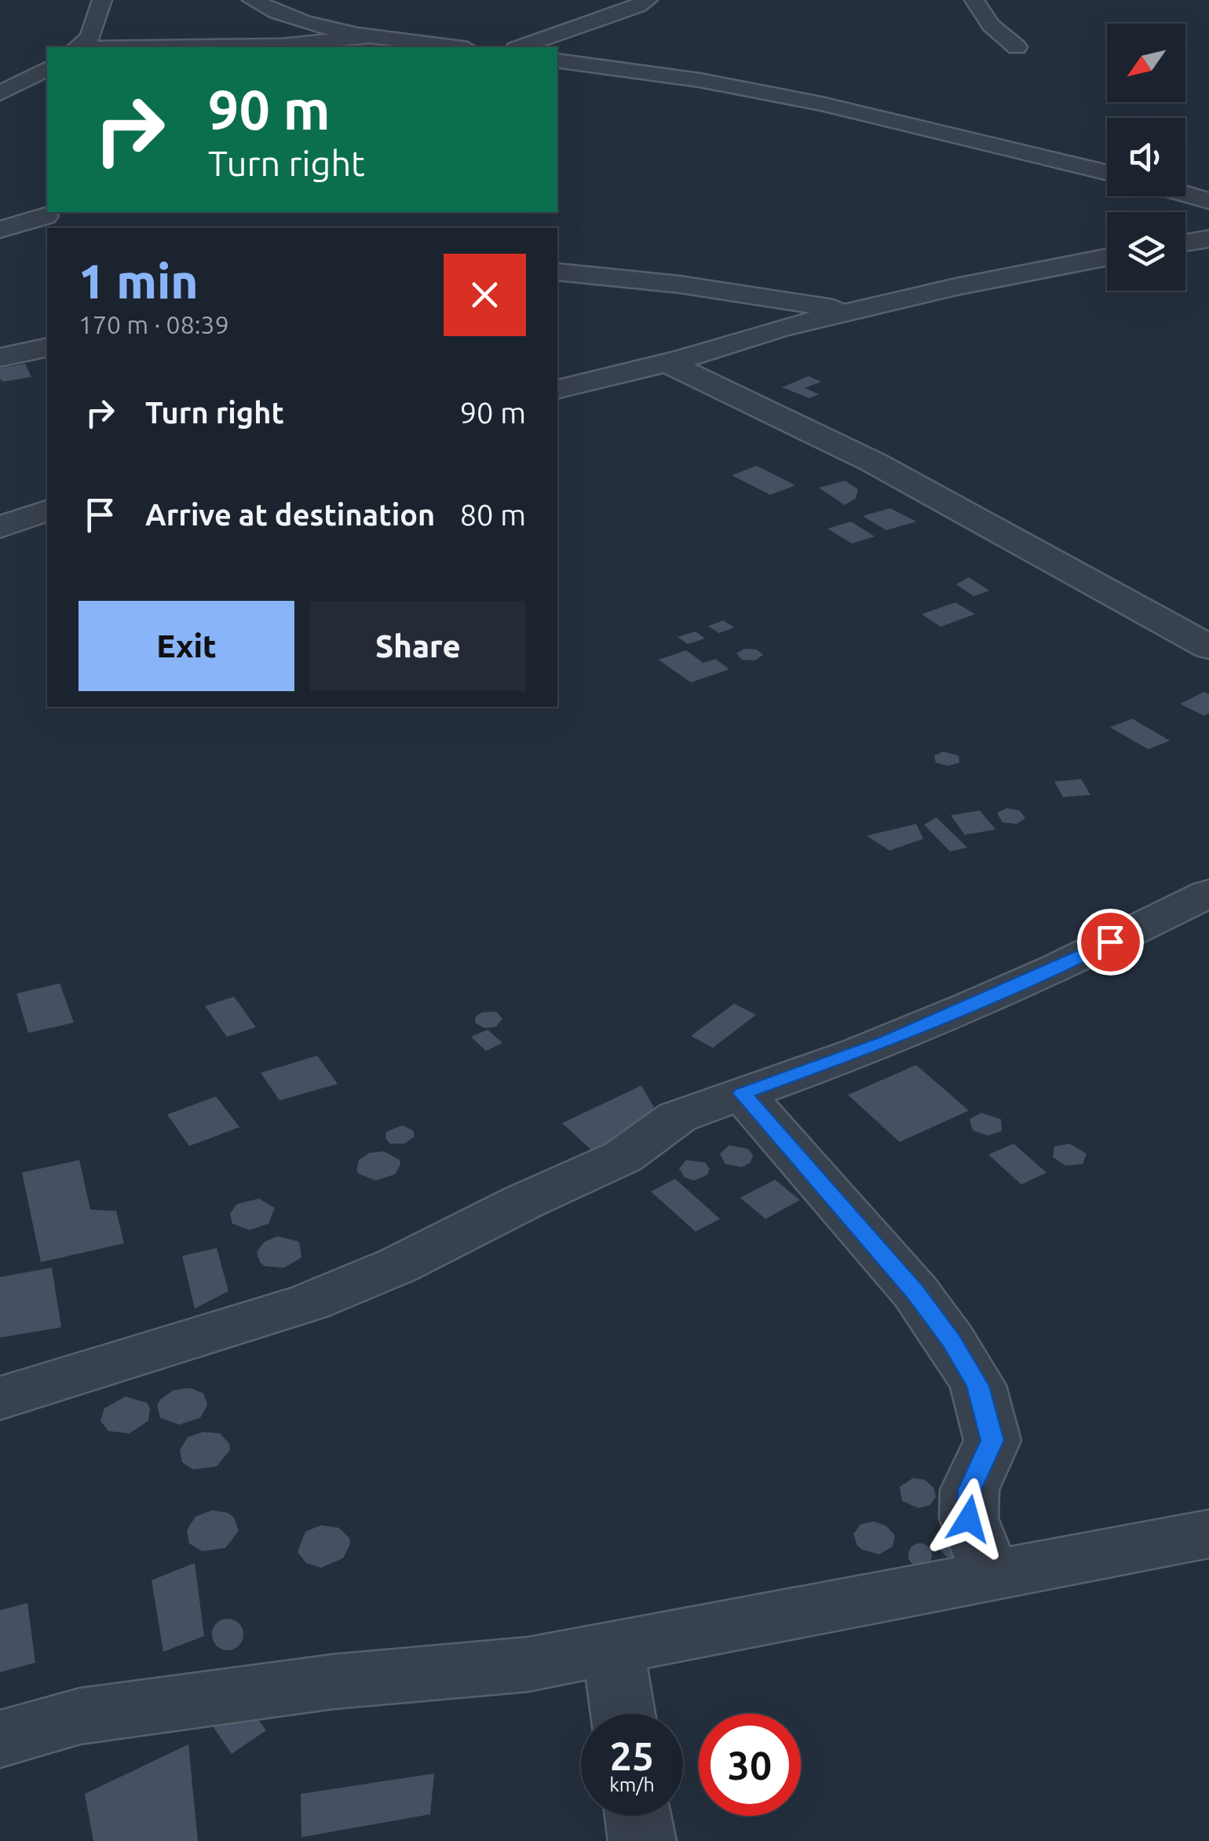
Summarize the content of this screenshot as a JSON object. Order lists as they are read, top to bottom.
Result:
{
  "north": "bottom left",
  "page": {
    "turn": ["90 m", "Turn right"],
    "heading": ["1 min", "170 m · 08:39"],
    "list": [
      {
        "name": "Turn right",
        "value": "90 m"
      },
      {
        "name": "Arrive at destination",
        "value": "80 m"
      }
    ],
    "buttons": ["Exit", "Share"],
    "speed": "25 km/h",
    "limit": "30"
  }
}
